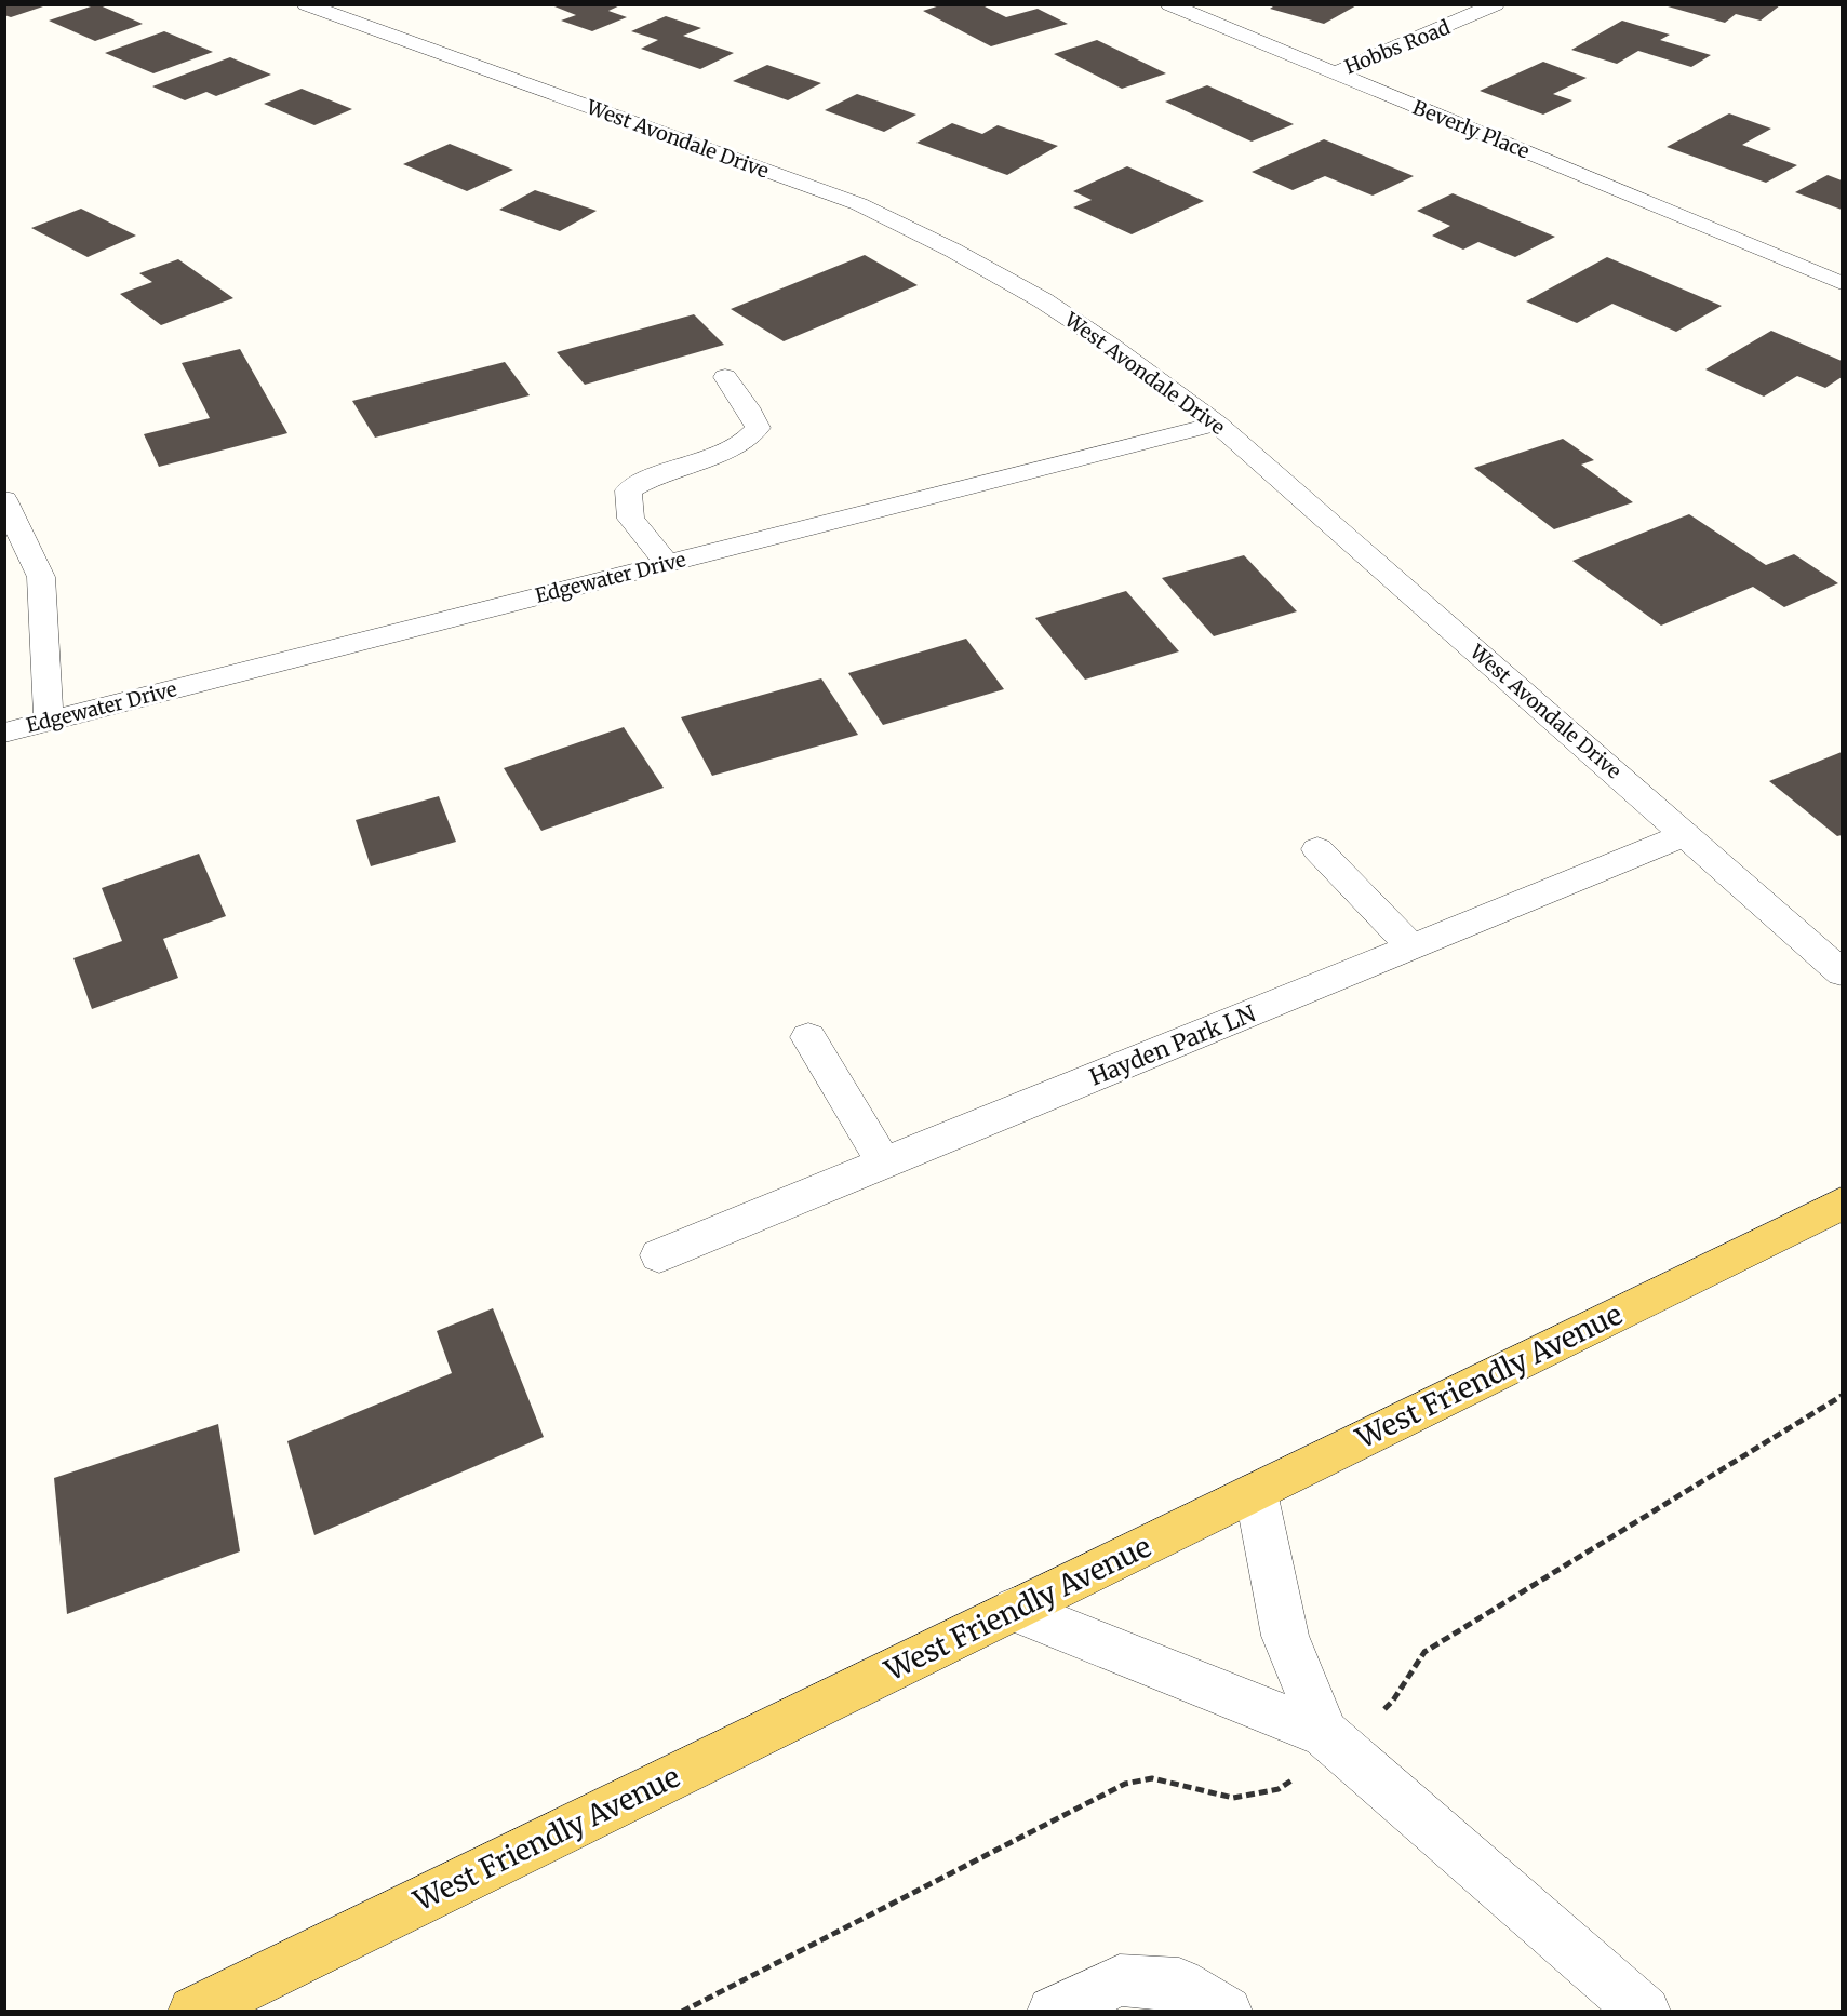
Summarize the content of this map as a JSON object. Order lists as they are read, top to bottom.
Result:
{
  "streets": {
    "main road": ["West Friendly Avenue"],
    "street": [
      "Hobbs Road",
      "Beverly Place",
      "West Avondale Drive",
      "Edgewater Drive",
      "Hayden Park LN"
    ]
  },
  "crossings": [
    ["Hobbs Road", "Beverly Place"],
    ["West Avondale Drive", "Edgewater Drive"],
    ["West Avondale Drive", "Hayden Park LN"]
  ]
}
